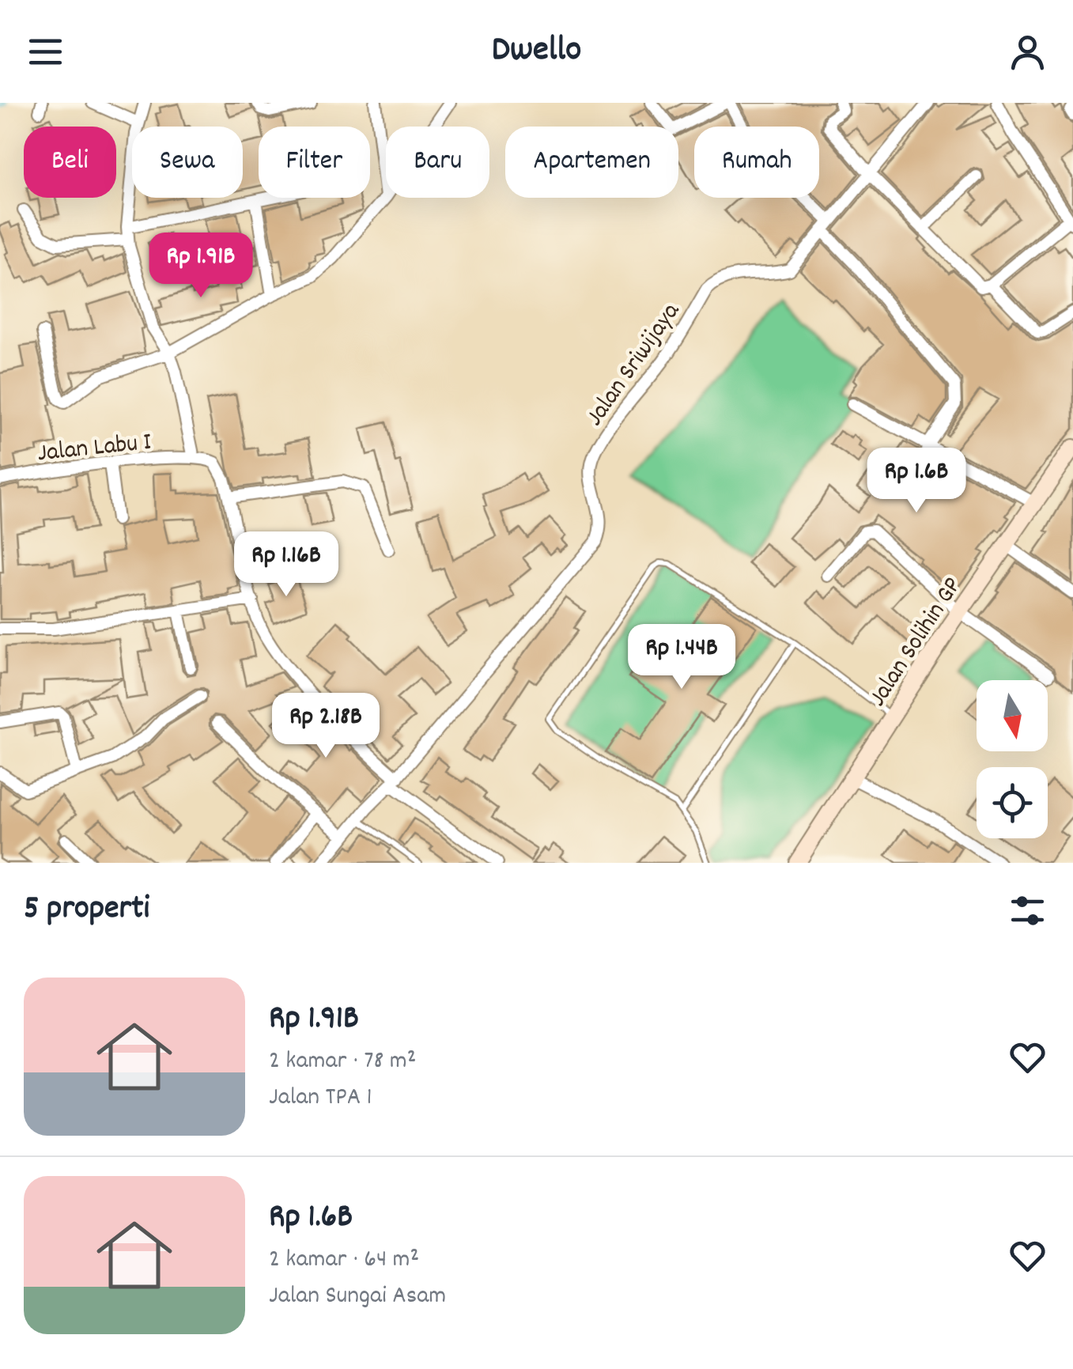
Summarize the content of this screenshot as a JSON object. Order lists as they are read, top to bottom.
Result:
{
  "streets": {
    "main road": ["Jalan Solihin GP"],
    "street": ["Jalan Sriwijaya", "Jalan Labu I"]
  },
  "north": "bottom",
  "page": {
    "header": "Dwello",
    "chip": [
      "Beli",
      "Sewa",
      "Filter",
      "Baru",
      "Apartemen",
      "Rumah"
    ],
    "price": [
      "Rp 1.91B",
      "Rp 1.6B",
      "Rp 1.16B",
      "Rp 1.44B",
      "Rp 2.18B"
    ],
    "heading": "5 properti",
    "list": [
      {
        "name": "Rp 1.91B",
        "note": "2 kamar · 78 m² · Jalan TPA 1"
      },
      {
        "name": "Rp 1.6B",
        "note": "2 kamar · 64 m² · Jalan Sungai Asam"
      }
    ]
  }
}
